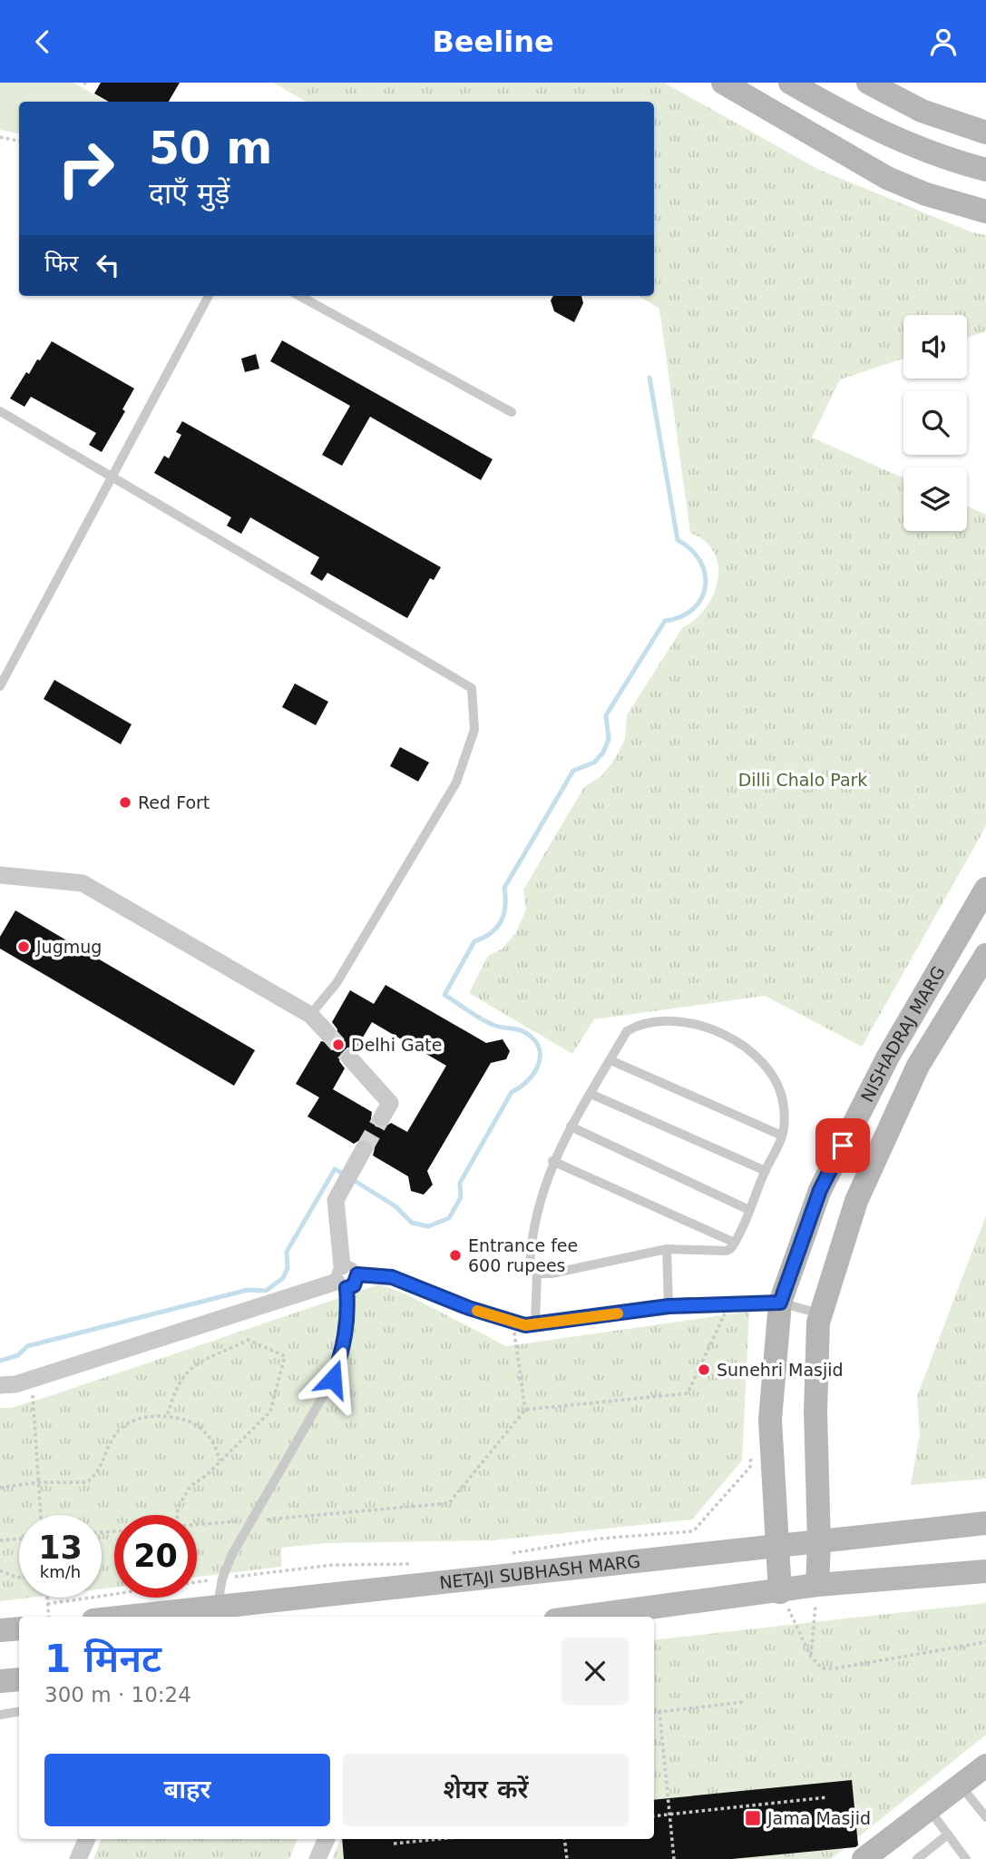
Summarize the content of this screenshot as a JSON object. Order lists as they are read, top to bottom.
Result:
{
  "streets": {
    "main road": ["NISHADRAJ MARG", "NETAJI SUBHASH MARG"]
  },
  "crossings": [
    ["NISHADRAJ MARG", "NETAJI SUBHASH MARG"]
  ],
  "parks": ["Dilli Chalo Park"],
  "places": {
    "other": [
      "Red Fort",
      "Jugmug",
      "Delhi Gate",
      "Entrance fee 600 rupees",
      "Sunehri Masjid"
    ],
    "transit": ["Jama Masjid"]
  },
  "page": {
    "header": "Beeline",
    "turn": ["50 m", "दाएँ मुड़ें"],
    "then": "फिर",
    "speed": "13 km/h",
    "limit": "20",
    "heading": ["1 मिनट", "300 m · 10:24"],
    "buttons": ["बाहर", "शेयर करें"]
  }
}
